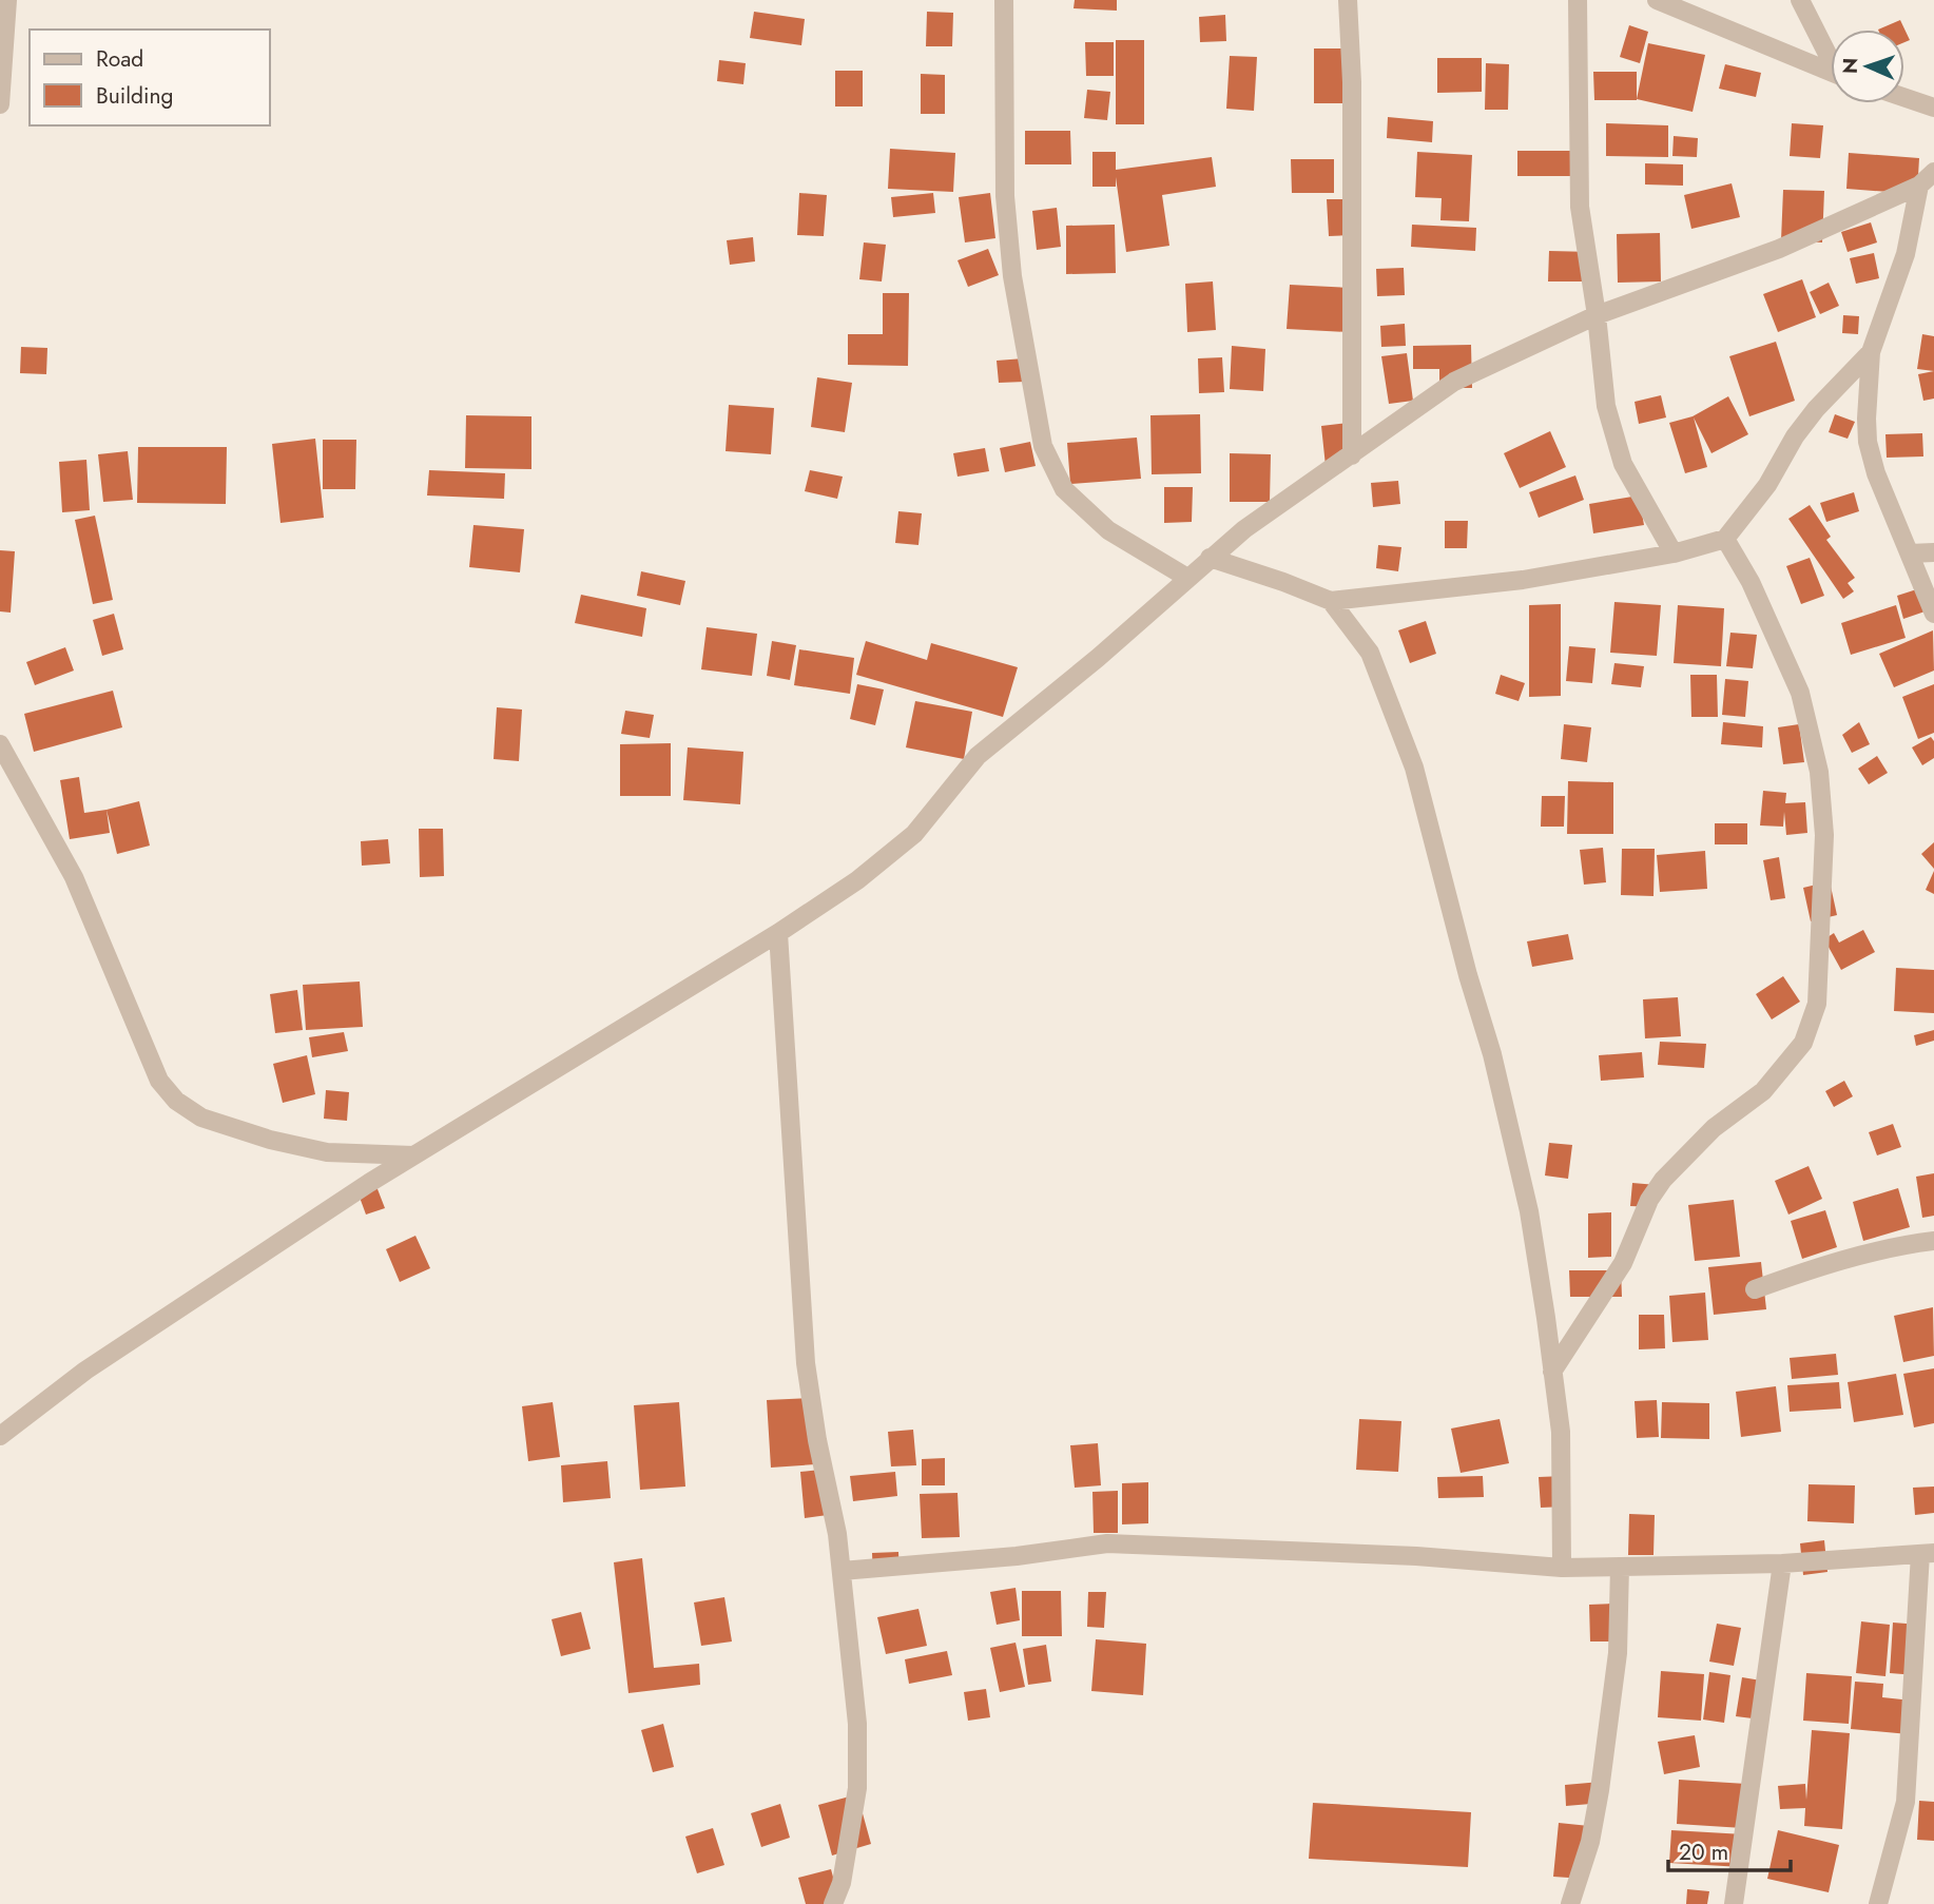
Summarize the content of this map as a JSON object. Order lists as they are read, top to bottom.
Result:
{
  "legend": ["Road", "Building"],
  "scale_bar": "20 m",
  "north": "left"
}
